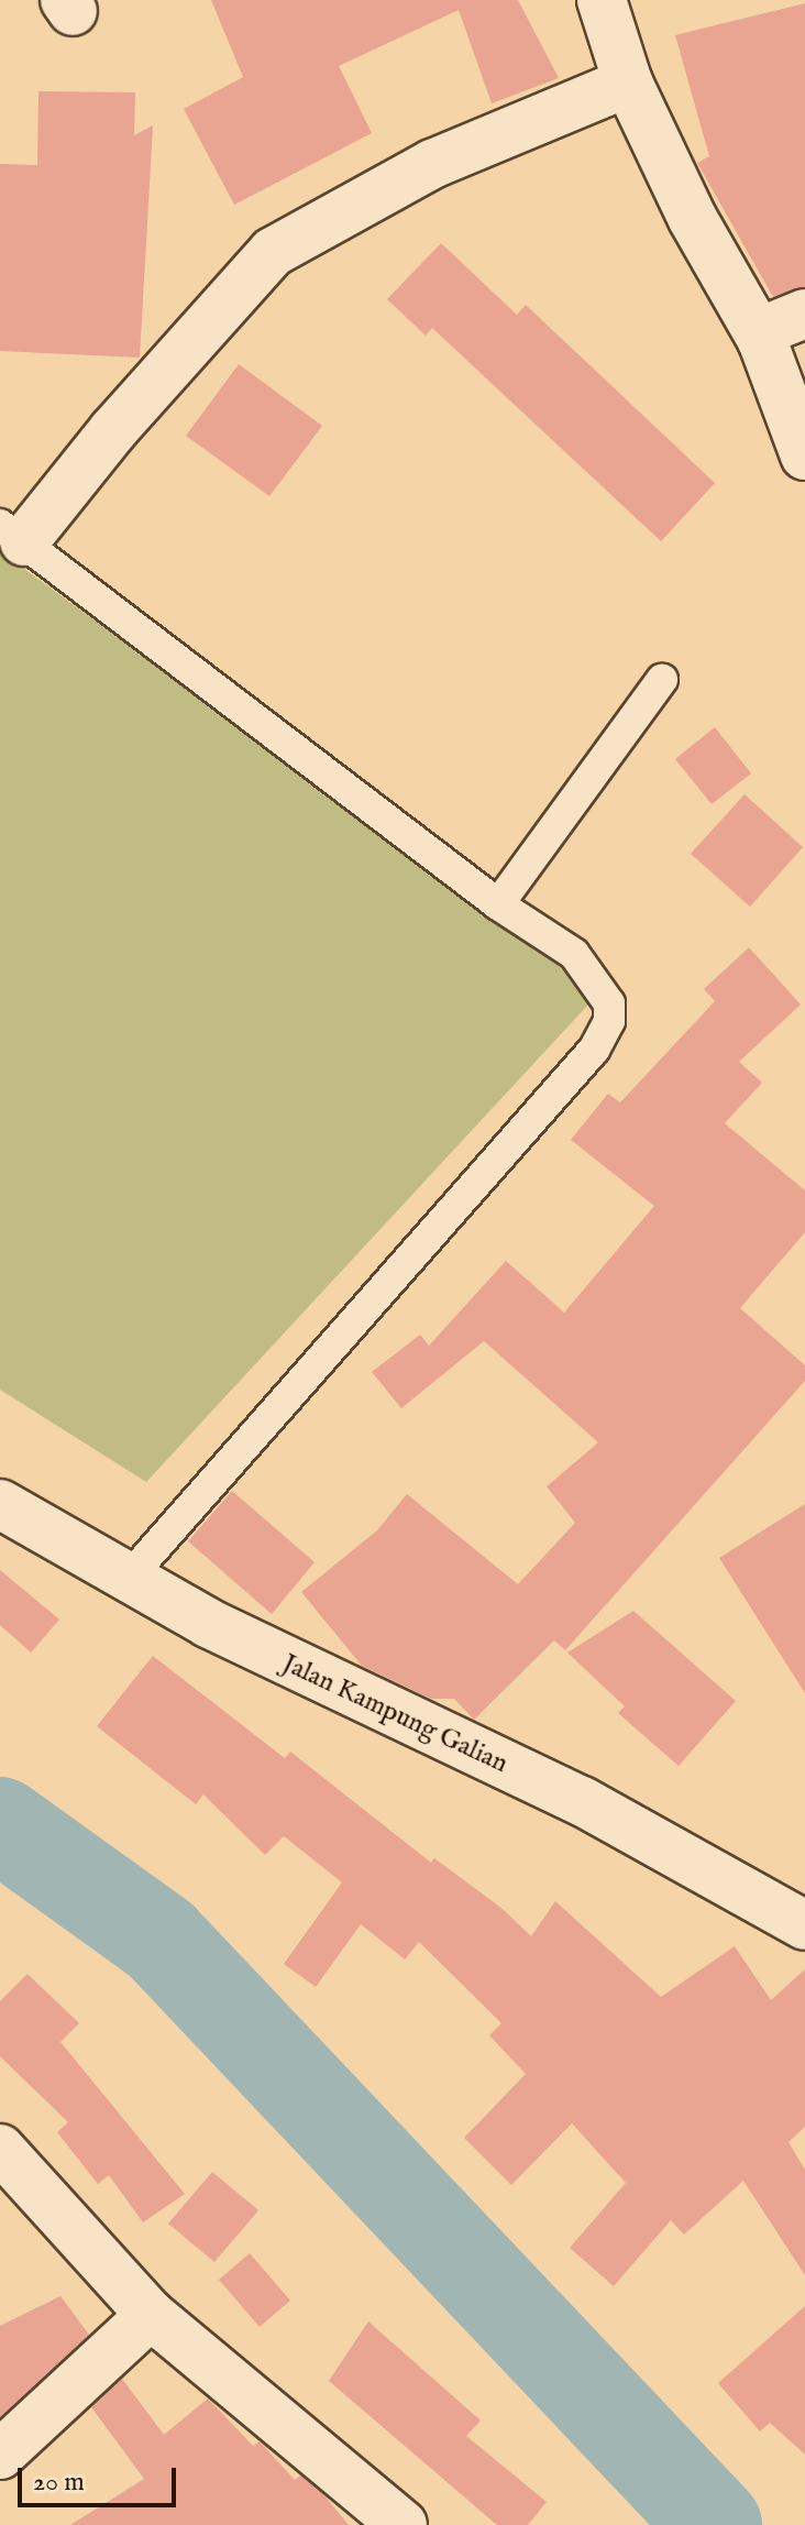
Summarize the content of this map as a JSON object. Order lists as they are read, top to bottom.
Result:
{
  "streets": {
    "street": ["Jalan Kampung Galian"]
  },
  "scale_bar": "20 m"
}
